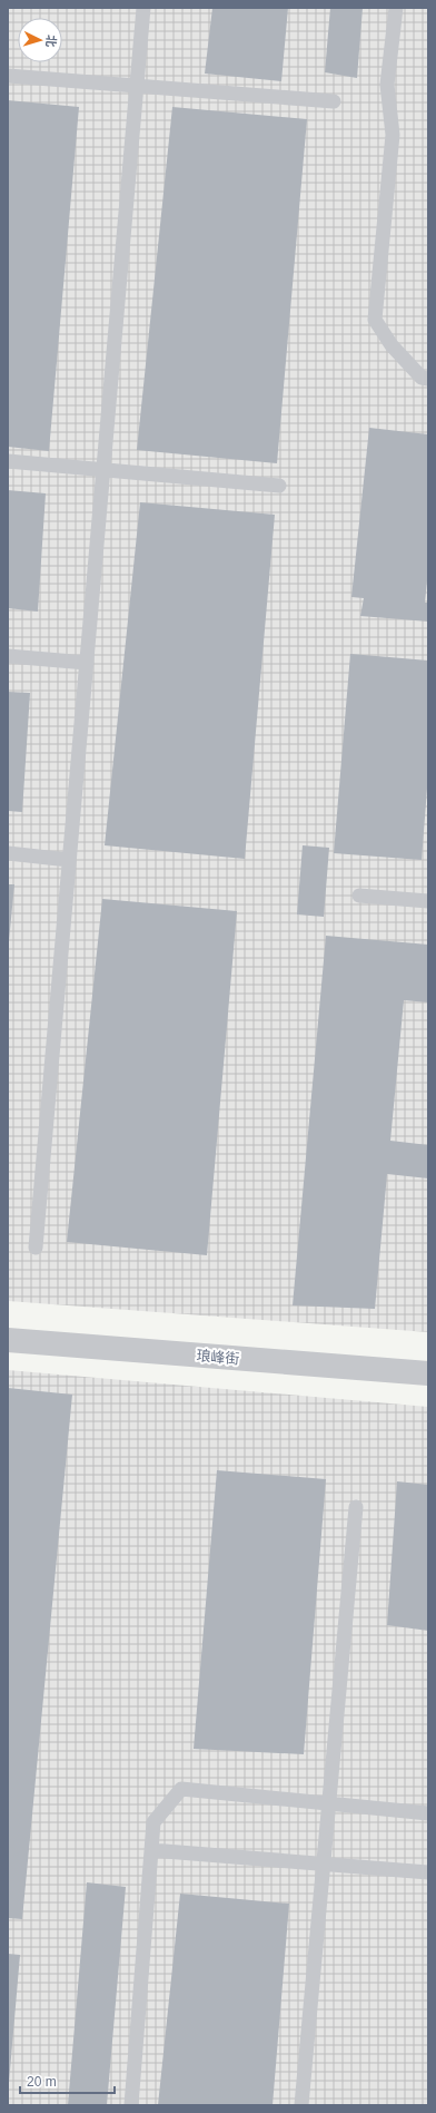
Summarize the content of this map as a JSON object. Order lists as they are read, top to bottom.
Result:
{
  "streets": {
    "street": ["琅峰街"]
  },
  "scale_bar": "20 m",
  "north": "right"
}
